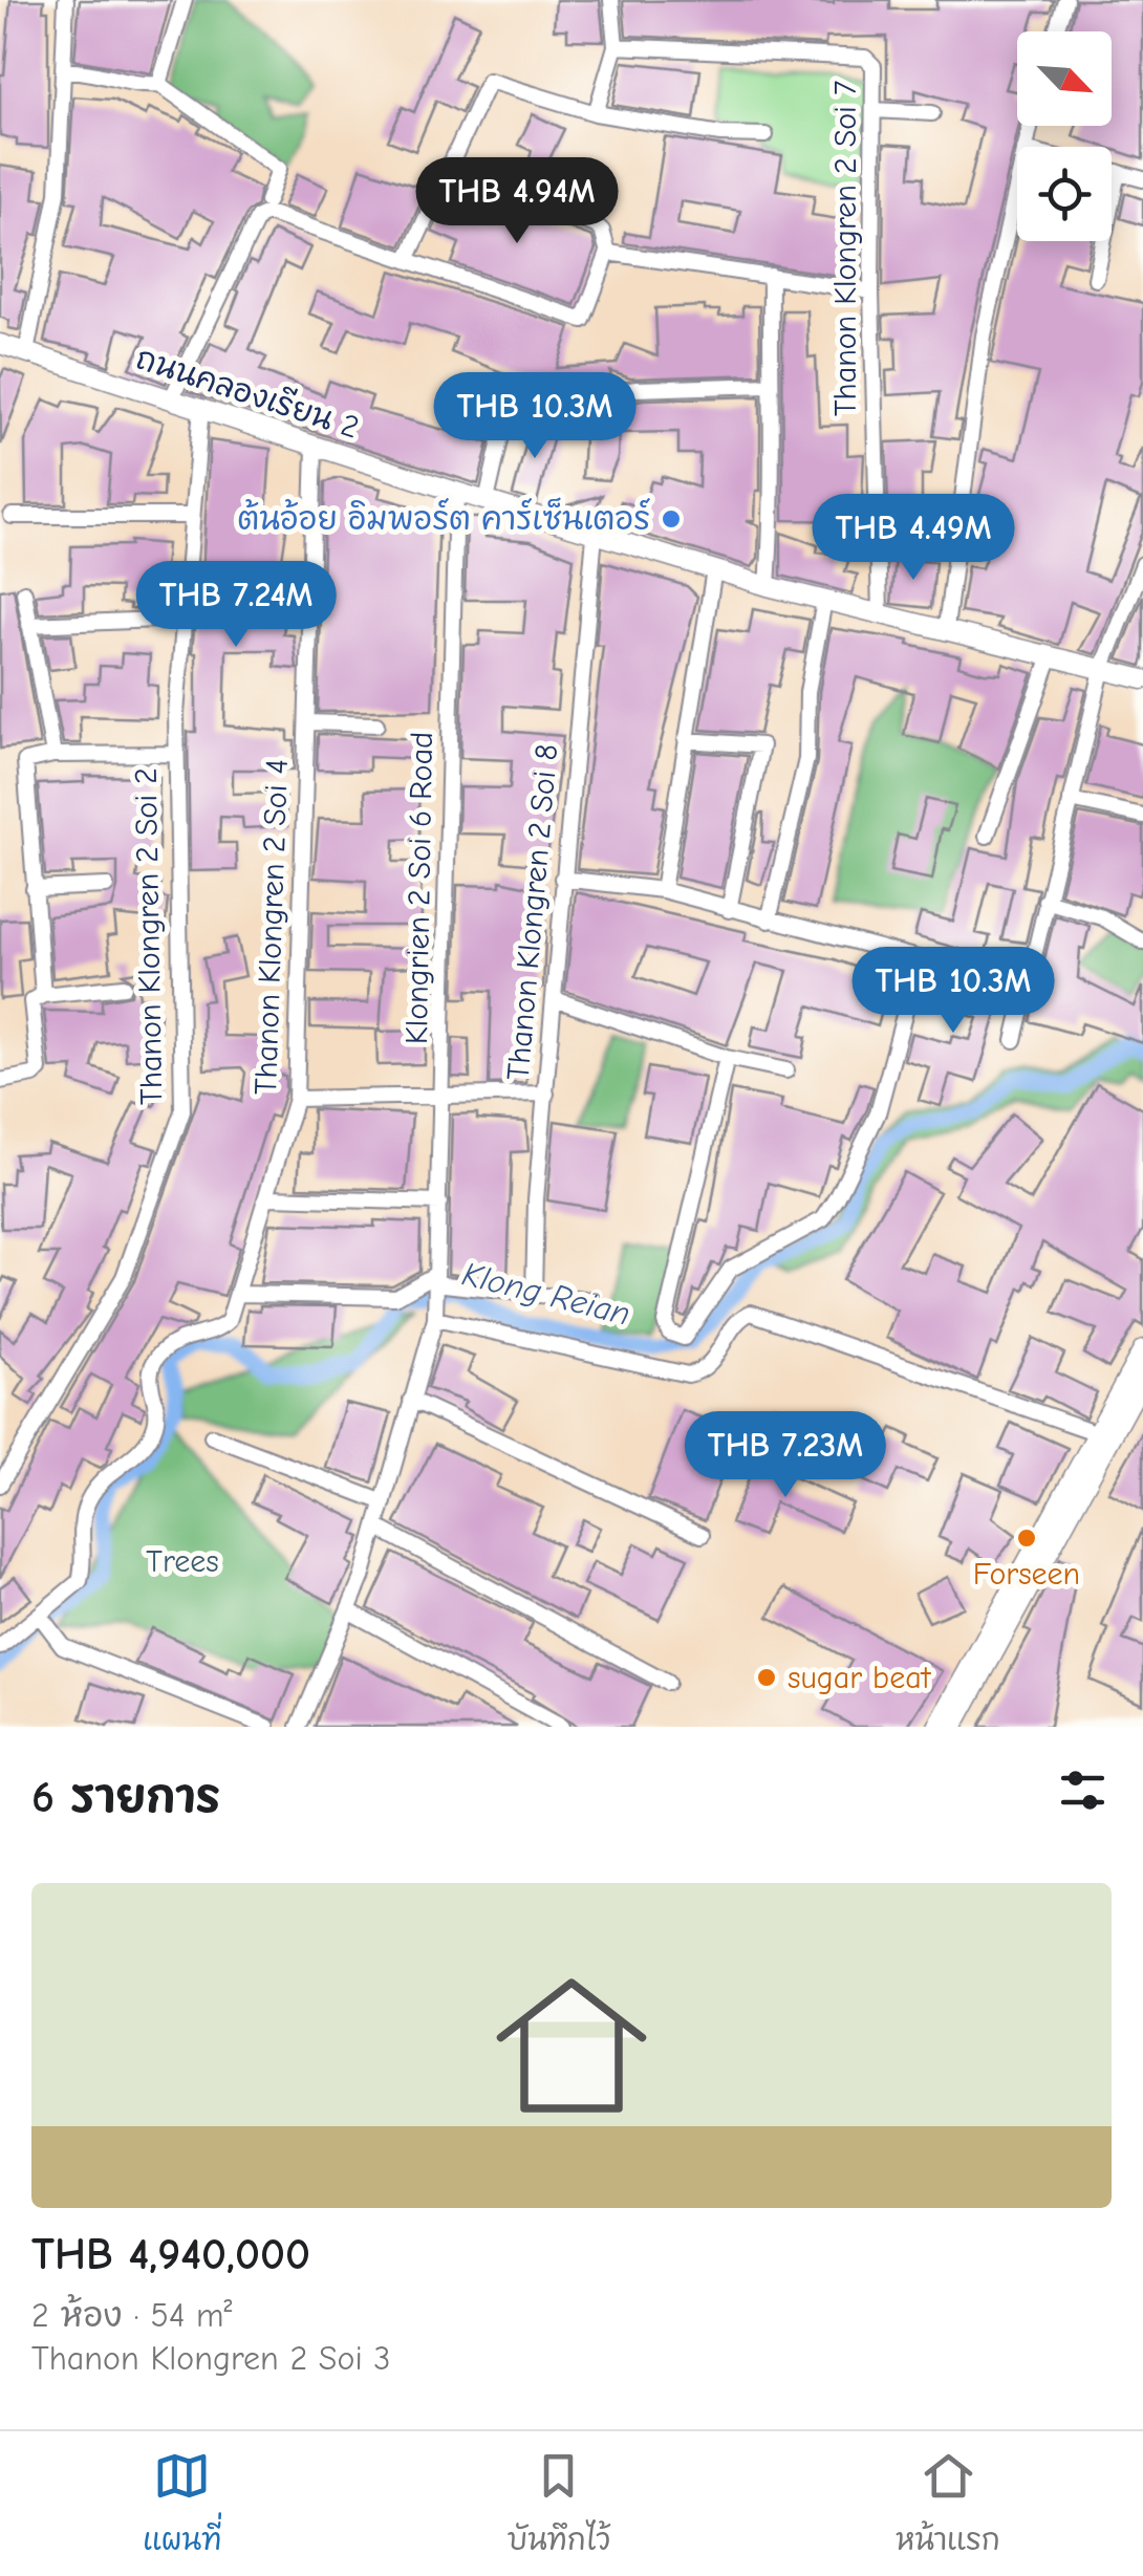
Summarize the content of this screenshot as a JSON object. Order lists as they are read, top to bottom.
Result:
{
  "streets": {
    "street": [
      "Thanon Klongren 2 Soi 7",
      "ถนนคลองเรียน 2",
      "Klongrien 2 Soi 6 Road",
      "Thanon Klongren 2 Soi 8",
      "Thanon Klongren 2 Soi 4",
      "Thanon Klongren 2 Soi 2"
    ]
  },
  "crossings": [
    ["Thanon Klongren 2 Soi 7", "ถนนคลองเรียน 2"],
    ["ถนนคลองเรียน 2", "Klongrien 2 Soi 6 Road"],
    ["ถนนคลองเรียน 2", "Thanon Klongren 2 Soi 8"],
    ["ถนนคลองเรียน 2", "Thanon Klongren 2 Soi 4"],
    ["ถนนคลองเรียน 2", "Thanon Klongren 2 Soi 2"]
  ],
  "water": ["Klong Reian"],
  "parks": ["Trees"],
  "places": ["ต้นอ้อย อิมพอร์ต คาร์เซ็นเตอร์", "Forseen", "sugar beat"],
  "north": "bottom right",
  "page": {
    "price": [
      "THB 4.94M",
      "THB 10.3M",
      "THB 4.49M",
      "THB 7.24M",
      "THB 10.3M",
      "THB 7.23M"
    ],
    "heading": "6 รายการ",
    "list": [
      {
        "name": "THB 4,940,000",
        "note": "2 ห้อง · 54 m² · Thanon Klongren 2 Soi 3"
      }
    ],
    "tabs": ["แผนที่", "บันทึกไว้", "หน้าแรก"]
  }
}
